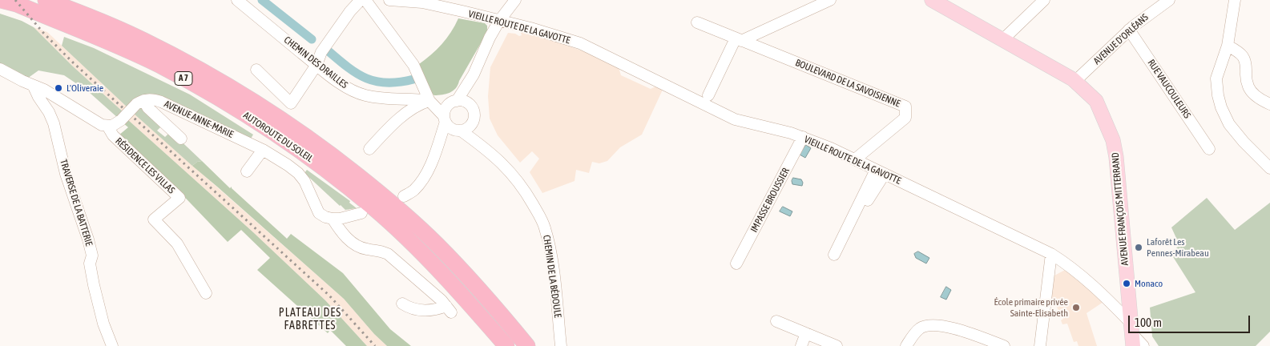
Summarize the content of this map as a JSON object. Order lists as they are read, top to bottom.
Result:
{
  "streets": {
    "highway": ["A 7", "AUTOROUTE DU SOLEIL"],
    "main road": ["AVENUE FRANÇOIS MITTERRAND"],
    "street": [
      "VIEILLE ROUTE DE LA GAVOTTE",
      "AVENUE D'ORLÉANS",
      "CHEMIN DES DRAILLES",
      "BOULEVARD DE LA SAVOISIENNE",
      "RUE VAUCOULEURS",
      "AVENUE ANNE-MARIE",
      "RÉSIDENCE LES VILLAS",
      "IMPASSE BROUSSIER",
      "TRAVERSE DE LA BATTERIE",
      "CHEMIN DE LA BÉDOULE"
    ]
  },
  "crossings": [
    ["VIEILLE ROUTE DE LA GAVOTTE", "BOULEVARD DE LA SAVOISIENNE"],
    ["VIEILLE ROUTE DE LA GAVOTTE", "IMPASSE BROUSSIER"],
    ["VIEILLE ROUTE DE LA GAVOTTE", "AVENUE FRANÇOIS MITTERRAND"],
    ["AVENUE D'ORLÉANS", "RUE VAUCOULEURS"],
    ["AVENUE D'ORLÉANS", "AVENUE FRANÇOIS MITTERRAND"]
  ],
  "districts": ["PLATEAU DES FABRETTES"],
  "places": [
    "L'Oliveraie",
    "Laforêt Les Pennes-Mirabeau",
    "Monaco",
    "École primaire privée Sainte-Elisabeth"
  ],
  "scale_bar": "100 m"
}
